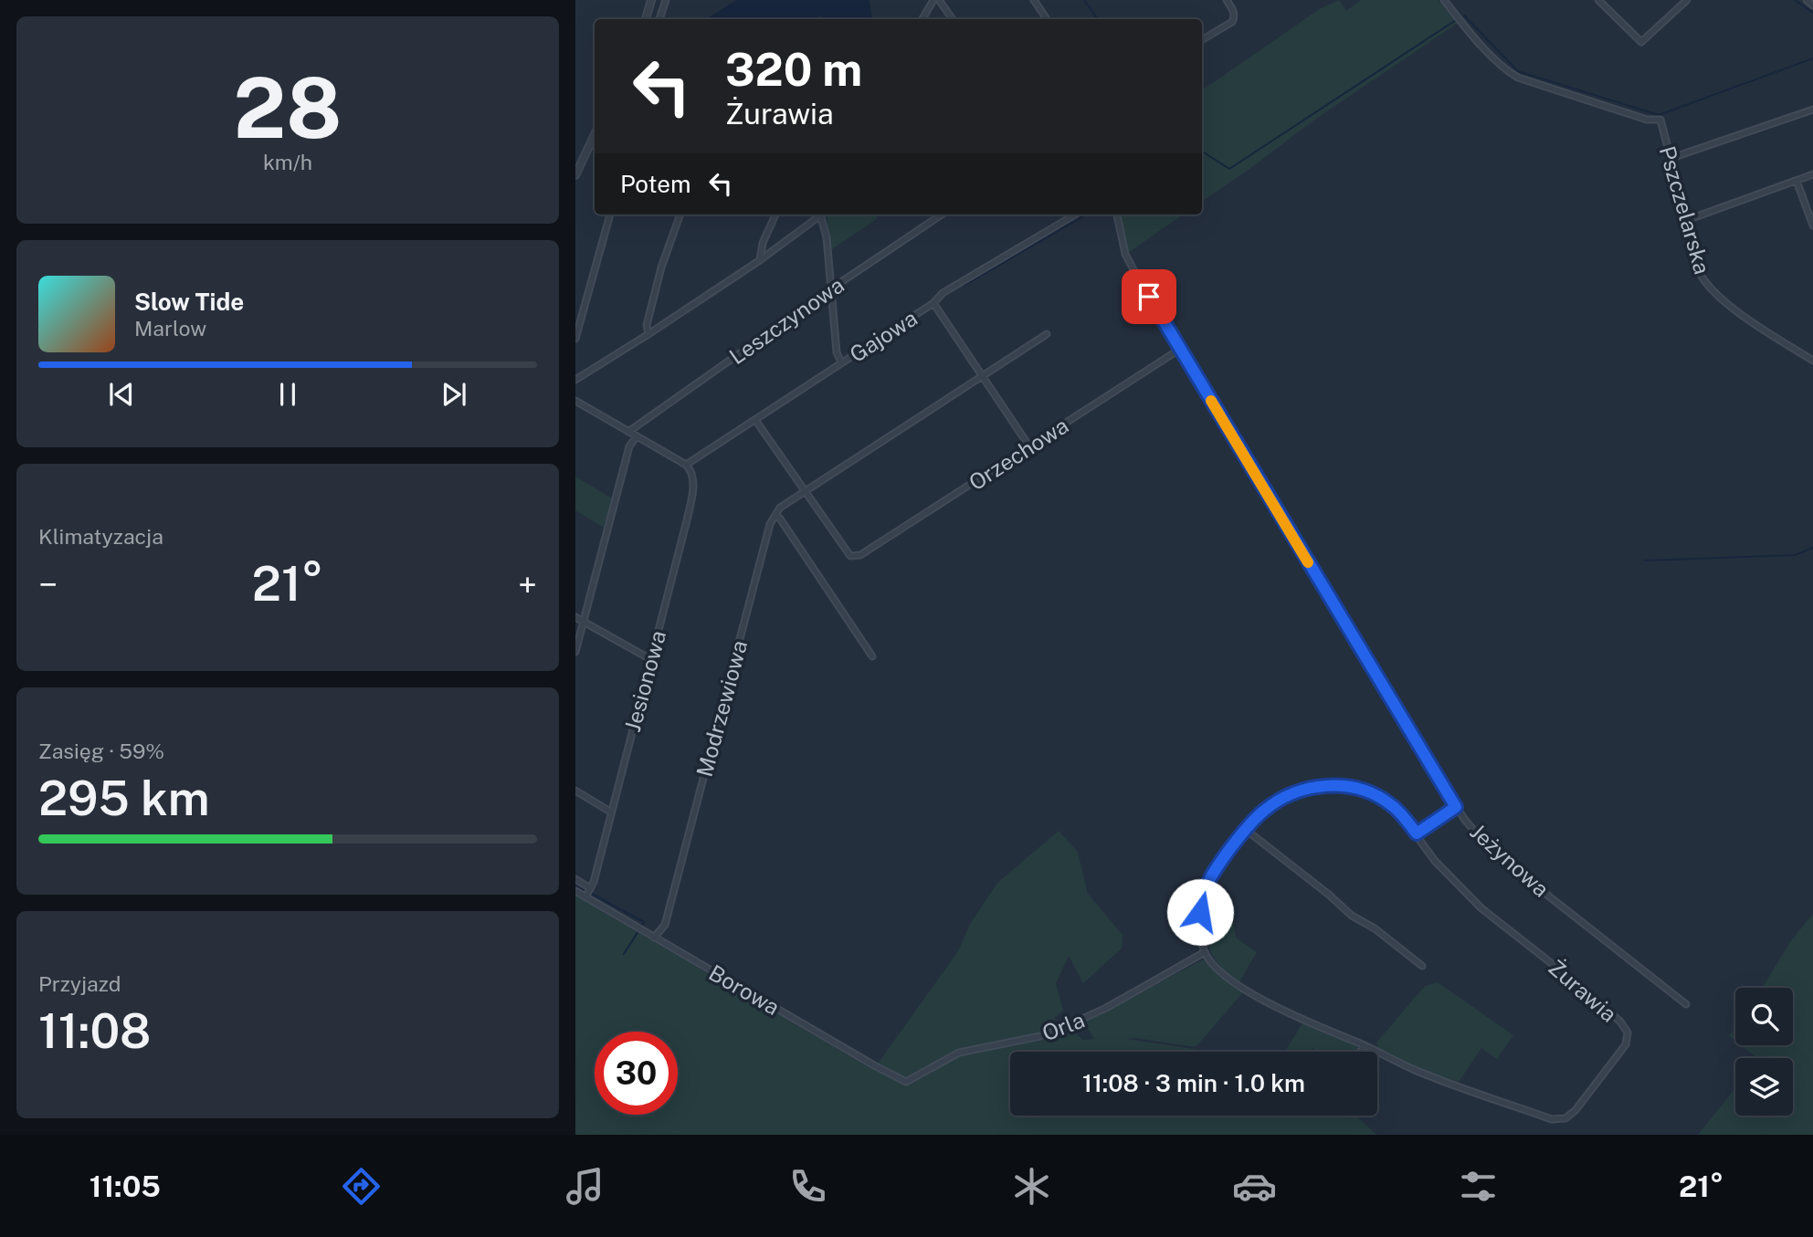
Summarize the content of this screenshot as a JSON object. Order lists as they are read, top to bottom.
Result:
{
  "streets": {
    "street": [
      "Pszczelarska",
      "Leszczynowa",
      "Gajowa",
      "Orzechowa",
      "Jesionowa",
      "Modrzewiowa",
      "Jeżynowa",
      "Borowa",
      "Żurawia",
      "Orla"
    ]
  },
  "crossings": [
    ["Gajowa", "Jesionowa"],
    ["Orzechowa", "Modrzewiowa"],
    ["Orzechowa", "Jeżynowa"],
    ["Jesionowa", "Borowa"],
    ["Modrzewiowa", "Borowa"],
    ["Borowa", "Orla"],
    ["Żurawia", "Orla"]
  ],
  "page": {
    "tile": [
      ["28", "km/h"],
      "Klimatyzacja",
      ["Zasięg · 59%", "295 km"],
      ["Przyjazd", "11:08"]
    ],
    "turn": ["320 m", "Żurawia"],
    "then": "Potem",
    "song": ["Slow Tide", "Marlow"],
    "heat": ["−", "21°", "+"],
    "limit": "30",
    "trip": "11:08 · 3 min · 1.0 km",
    "tabs": ["11:05", "21°"]
  }
}
